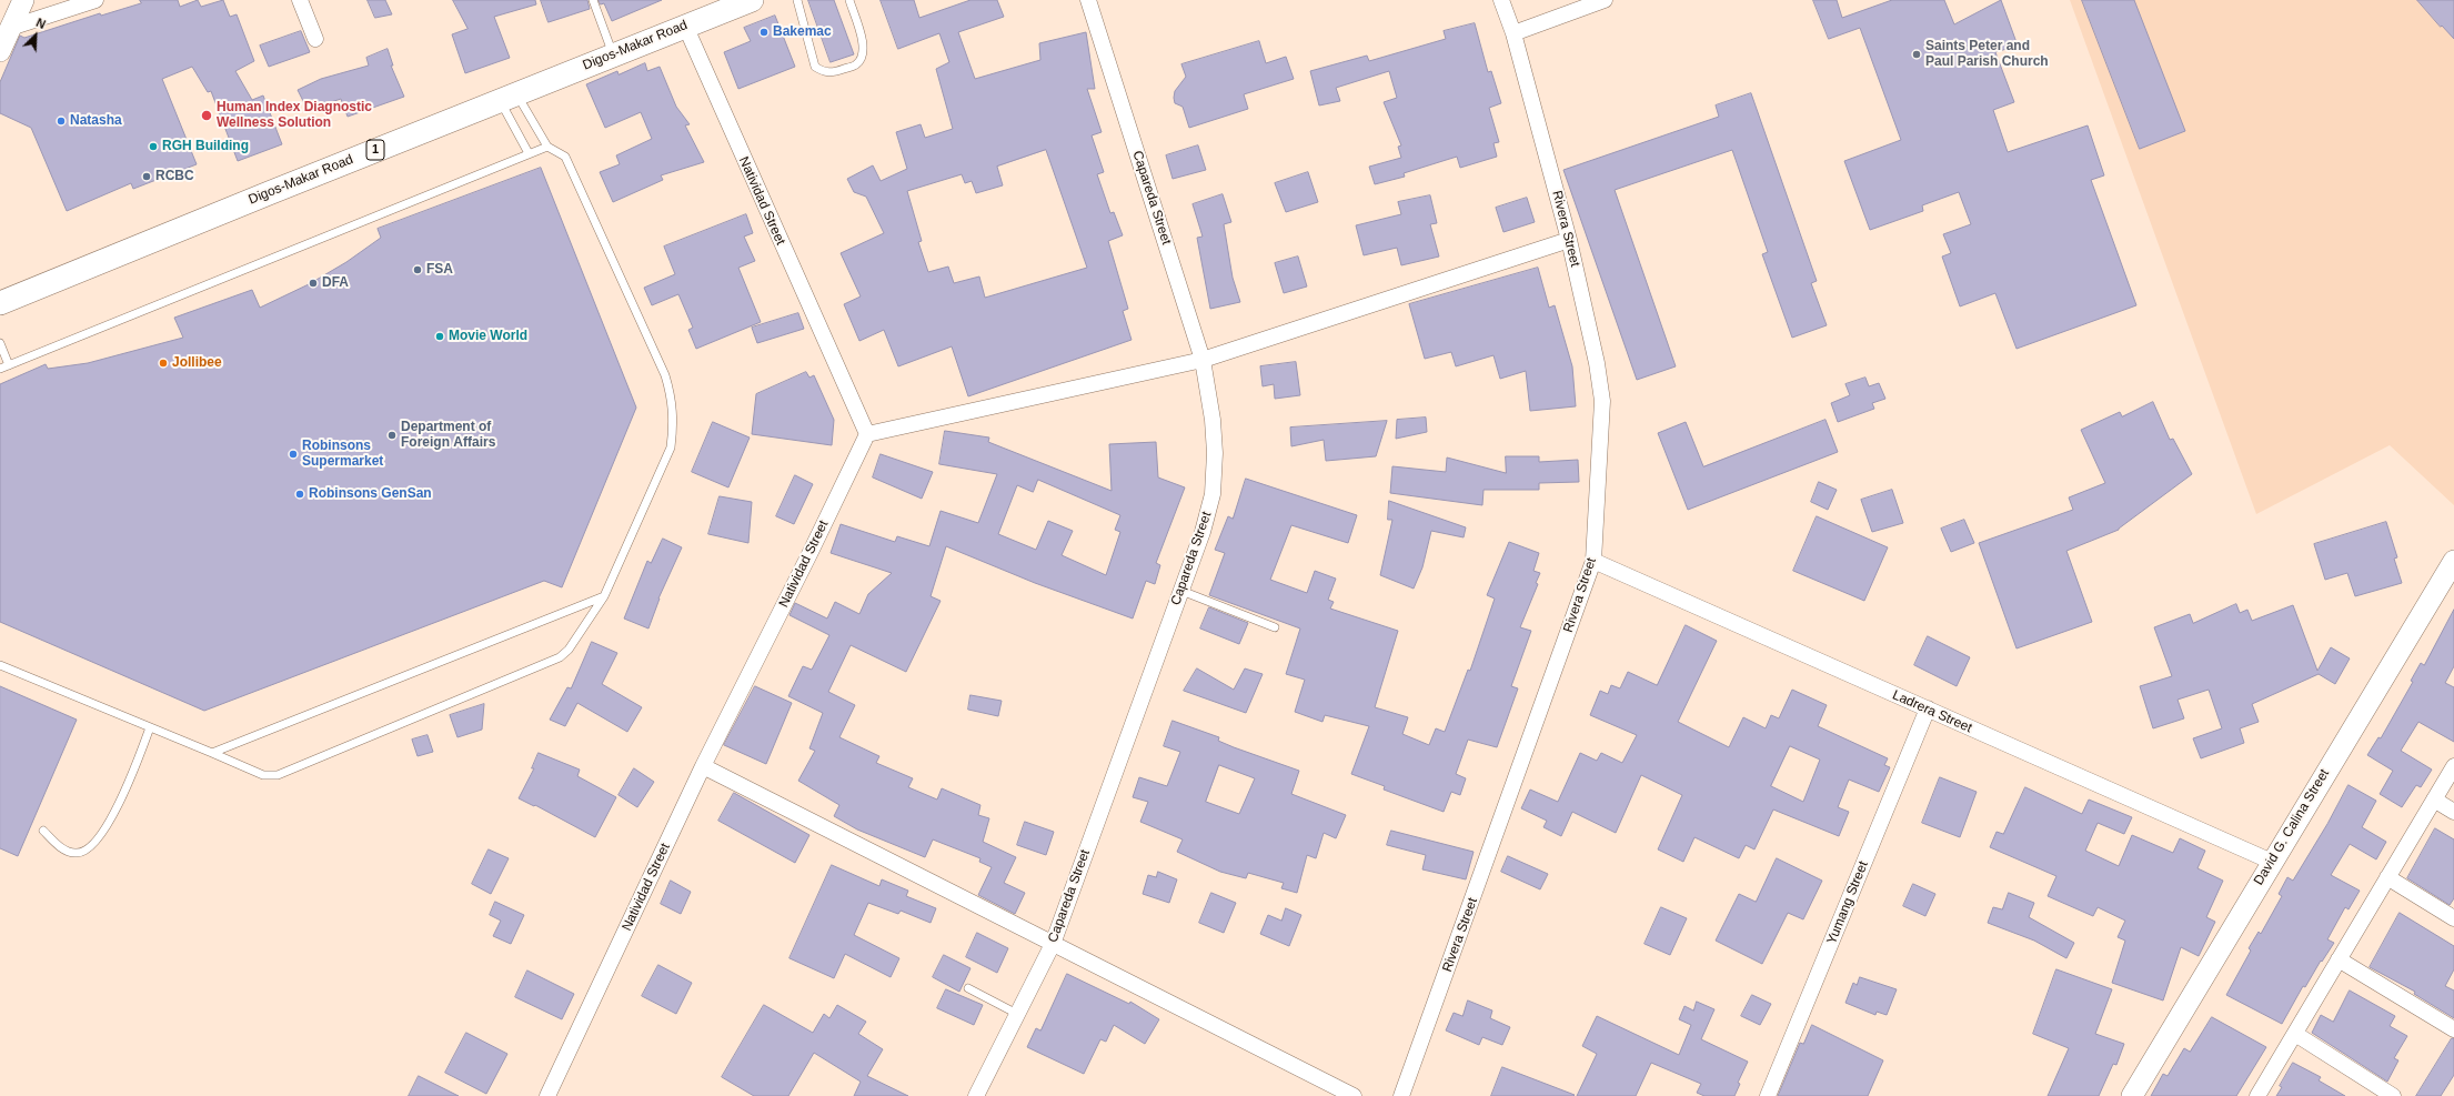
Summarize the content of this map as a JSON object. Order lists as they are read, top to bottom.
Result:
{
  "streets": {
    "main road": ["Digos-Makar Road", "1"],
    "street": [
      "Capareda Street",
      "Natividad Street",
      "Rivera Street",
      "Ladrera Street",
      "David G. Calina Street",
      "Yumang Street"
    ]
  },
  "crossings": [
    ["Digos-Makar Road", "Natividad Street"],
    ["Rivera Street", "Ladrera Street"],
    ["Ladrera Street", "David G. Calina Street"],
    ["Ladrera Street", "Yumang Street"]
  ],
  "places": [
    "Bakemac",
    "Saints Peter and Paul Parish Church",
    "Human Index Diagnostic Wellness Solution",
    "Natasha",
    "RGH Building",
    "RCBC",
    "FSA",
    "DFA",
    "Movie World",
    "Jollibee",
    "Department of Foreign Affairs",
    "Robinsons Supermarket",
    "Robinsons GenSan"
  ],
  "north": "top right"
}
